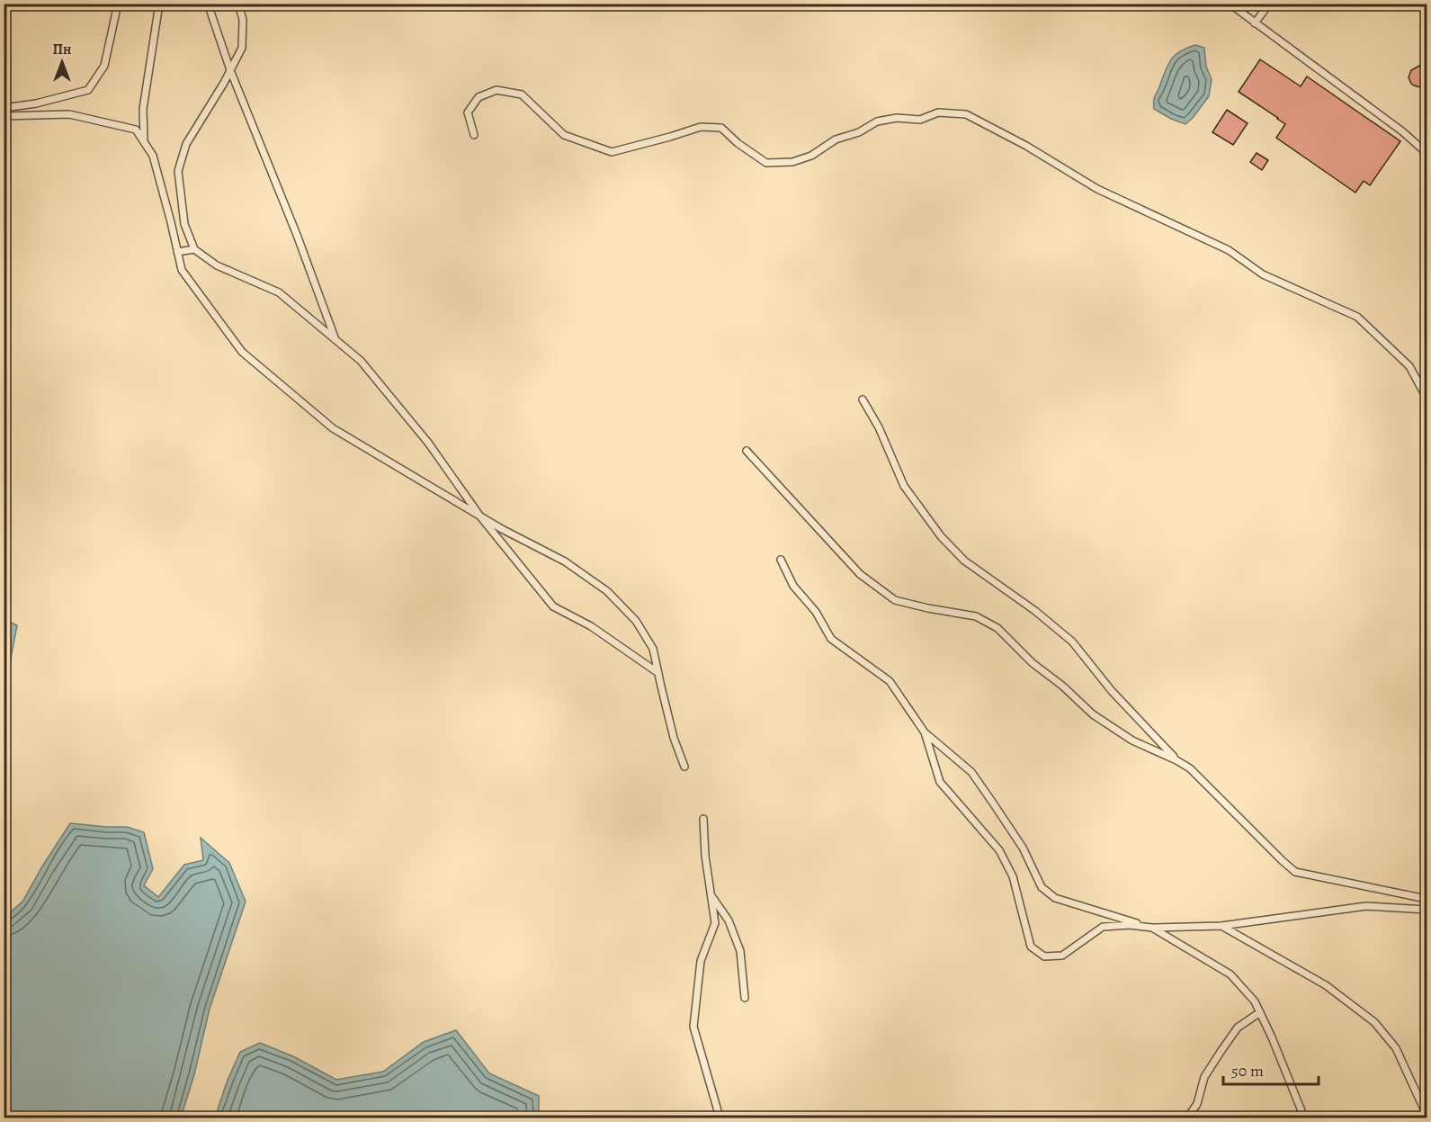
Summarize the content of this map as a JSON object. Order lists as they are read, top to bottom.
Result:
{
  "scale_bar": "50 m",
  "north": "top"
}
